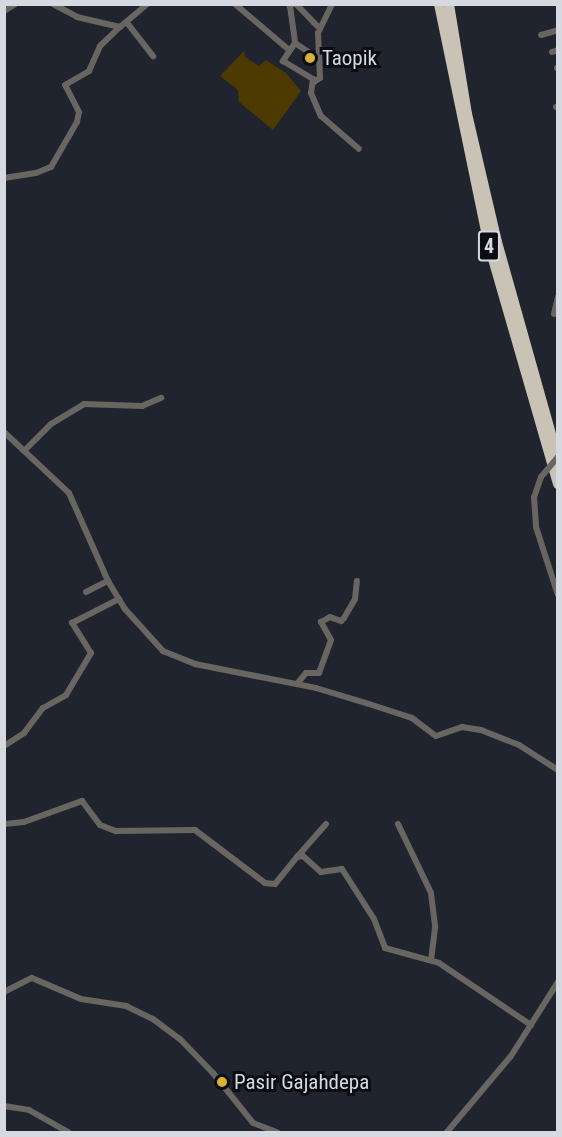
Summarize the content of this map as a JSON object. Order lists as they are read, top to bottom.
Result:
{
  "streets": {
    "highway": ["4"]
  },
  "places": ["Taopik", "Pasir Gajahdepa"]
}
